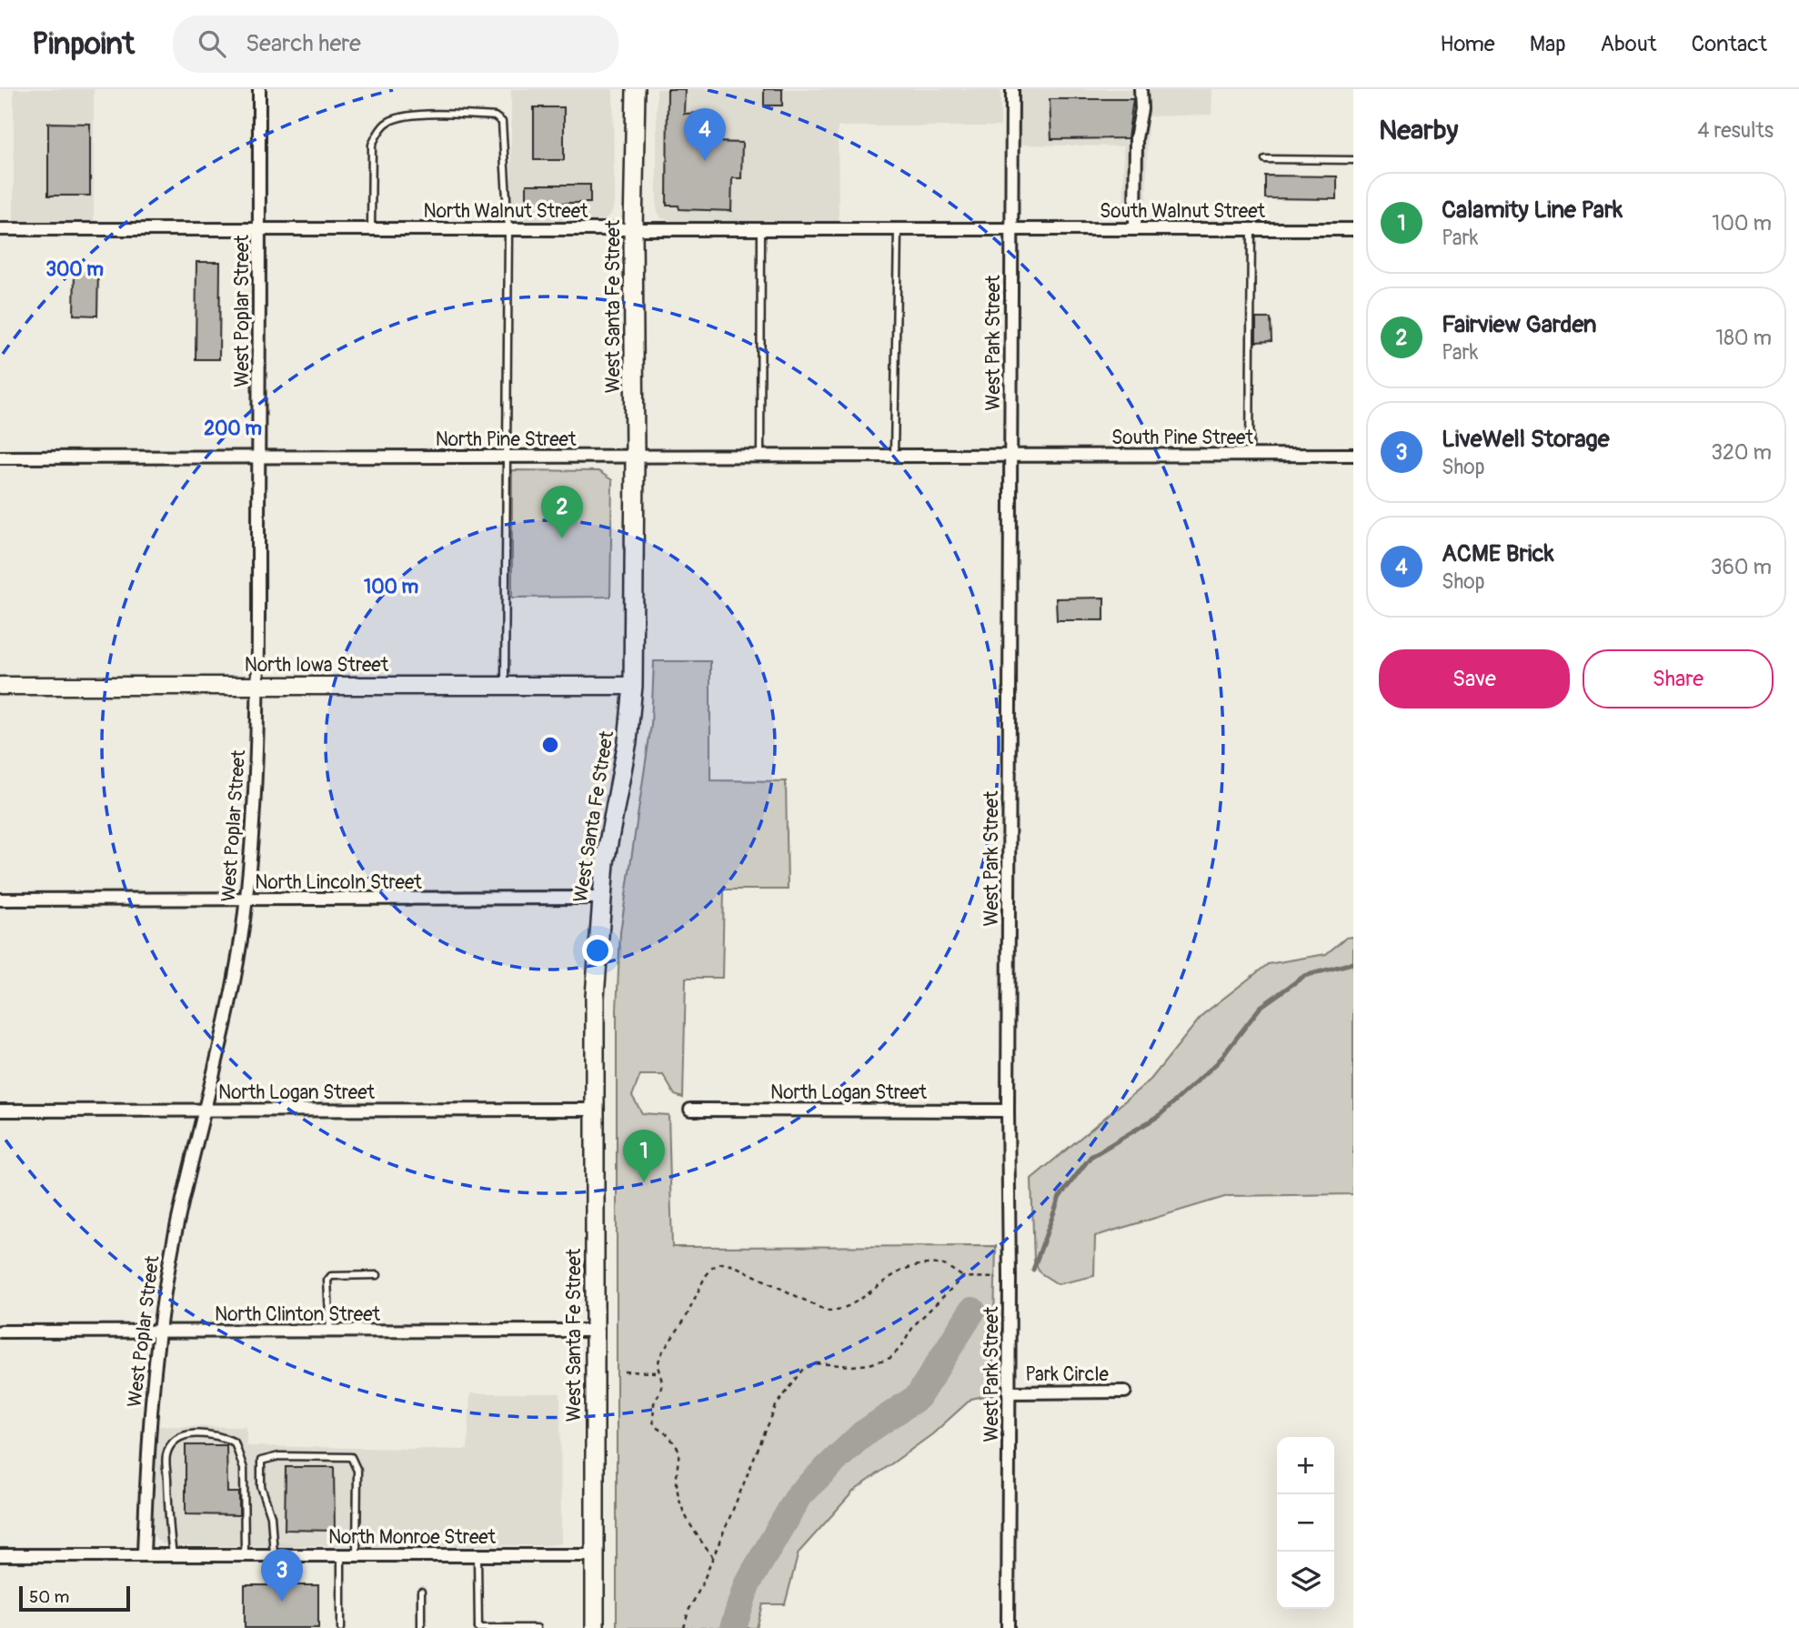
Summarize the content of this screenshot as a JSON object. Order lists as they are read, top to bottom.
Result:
{
  "streets": {
    "main road": ["West Santa Fe Street"],
    "street": [
      "North Walnut Street",
      "South Walnut Street",
      "West Poplar Street",
      "West Park Street",
      "South Pine Street",
      "North Pine Street",
      "North Iowa Street",
      "North Lincoln Street",
      "North Logan Street",
      "North Clinton Street",
      "Park Circle",
      "North Monroe Street"
    ]
  },
  "crossings": [
    ["North Walnut Street", "South Walnut Street"],
    ["North Walnut Street", "West Santa Fe Street"],
    ["North Walnut Street", "West Poplar Street"],
    ["North Walnut Street", "West Park Street"],
    ["South Walnut Street", "West Park Street"],
    ["West Santa Fe Street", "North Pine Street"],
    ["West Santa Fe Street", "North Iowa Street"],
    ["West Santa Fe Street", "North Lincoln Street"],
    ["West Santa Fe Street", "North Logan Street"],
    ["West Santa Fe Street", "North Clinton Street"],
    ["West Santa Fe Street", "North Monroe Street"],
    ["West Poplar Street", "North Pine Street"],
    ["West Poplar Street", "North Iowa Street"],
    ["West Poplar Street", "North Lincoln Street"],
    ["West Poplar Street", "North Logan Street"],
    ["West Poplar Street", "North Clinton Street"],
    ["West Poplar Street", "North Monroe Street"],
    ["West Park Street", "South Pine Street"],
    ["West Park Street", "North Pine Street"],
    ["West Park Street", "North Logan Street"],
    ["West Park Street", "Park Circle"],
    ["South Pine Street", "North Pine Street"]
  ],
  "scale_bar": "50 m",
  "page": {
    "header": "Pinpoint",
    "search": "Search here",
    "nav": [
      "Home",
      "Map",
      "About",
      "Contact"
    ],
    "heading": ["Nearby", "4 results"],
    "pins": [
      "4",
      "2",
      "1",
      "3"
    ],
    "list": [
      {
        "mark": "1",
        "name": "Calamity Line Park",
        "note": "Park",
        "value": "100 m"
      },
      {
        "mark": "2",
        "name": "Fairview Garden",
        "note": "Park",
        "value": "180 m"
      },
      {
        "mark": "3",
        "name": "LiveWell Storage",
        "note": "Shop",
        "value": "320 m"
      },
      {
        "mark": "4",
        "name": "ACME Brick",
        "note": "Shop",
        "value": "360 m"
      }
    ],
    "buttons": ["Save", "Share"],
    "map_buttons": ["+", "−"],
    "scale": "50 m"
  },
  "rings": ["300 m", "200 m", "100 m"]
}
